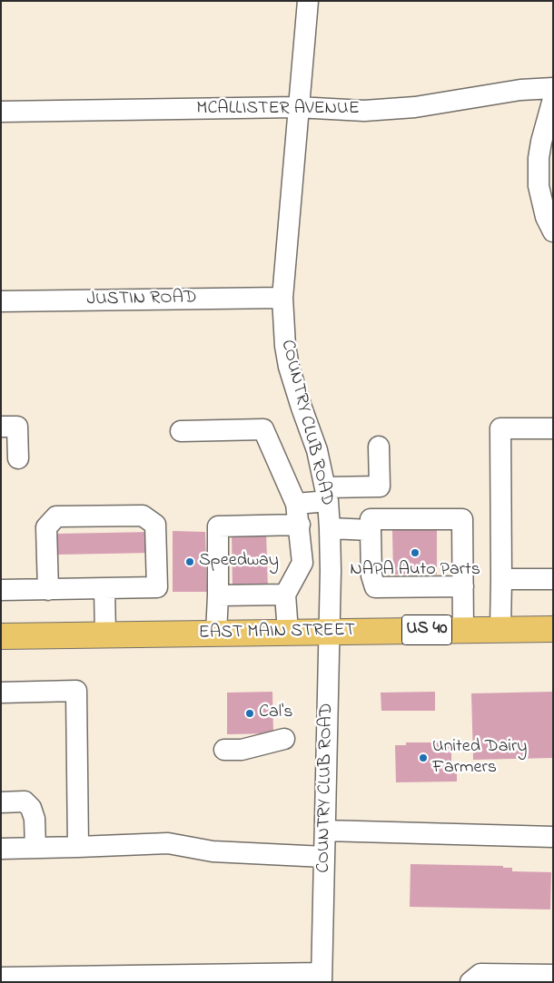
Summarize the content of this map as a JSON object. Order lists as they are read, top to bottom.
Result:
{
  "streets": {
    "main road": ["US 40", "EAST MAIN STREET"],
    "street": ["MCALLISTER AVENUE", "JUSTIN ROAD", "COUNTRY CLUB ROAD"]
  },
  "crossings": [
    ["MCALLISTER AVENUE", "COUNTRY CLUB ROAD"],
    ["JUSTIN ROAD", "COUNTRY CLUB ROAD"],
    ["COUNTRY CLUB ROAD", "EAST MAIN STREET"]
  ],
  "places": [
    "NAPA Auto Parts",
    "Speedway",
    "Cal's",
    "United Dairy Farmers"
  ]
}
